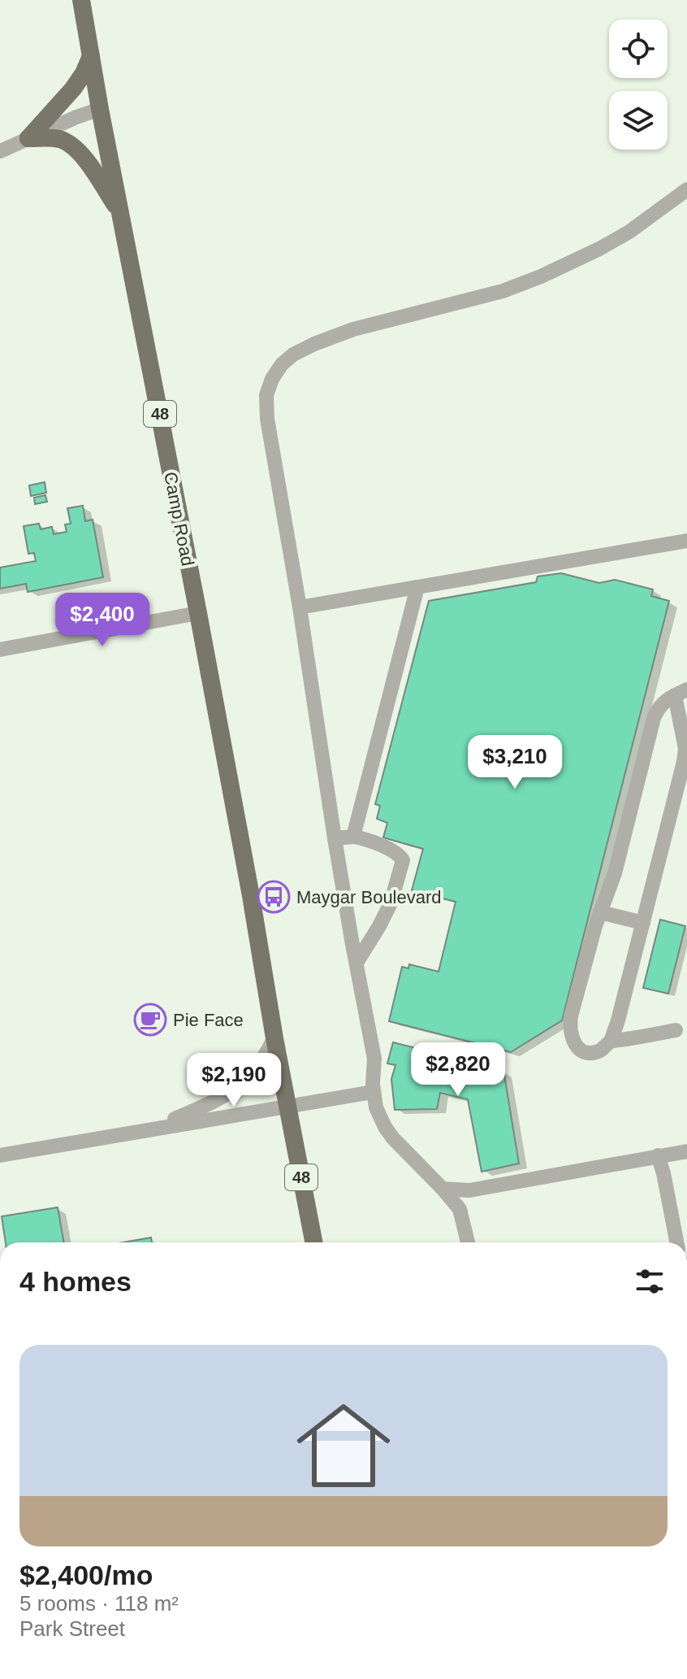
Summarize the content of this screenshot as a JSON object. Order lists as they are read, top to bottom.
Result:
{
  "streets": {
    "main road": ["48", "Camp Road"]
  },
  "places": {
    "bus stop": ["Maygar Boulevard"],
    "cafe": ["Pie Face"]
  },
  "page": {
    "price": [
      "$2,400",
      "$3,210",
      "$2,820",
      "$2,190"
    ],
    "heading": "4 homes",
    "list": [
      {
        "name": "$2,400/mo",
        "note": "5 rooms · 118 m² · Park Street"
      }
    ]
  }
}
